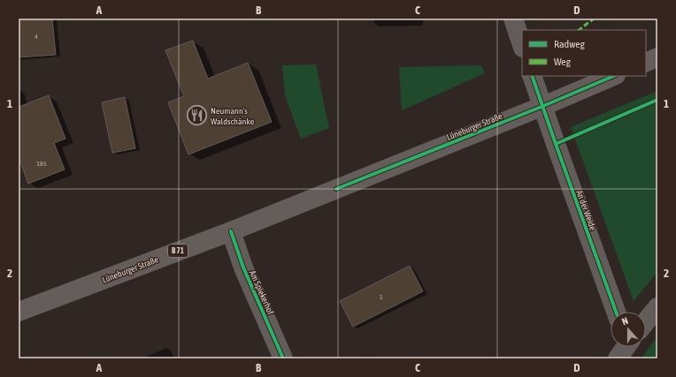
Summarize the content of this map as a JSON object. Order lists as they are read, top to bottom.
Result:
{
  "streets": {
    "main road": ["Lüneburger Straße", "B 71"],
    "street": ["An der Weide", "Am Spiekerhof"]
  },
  "crossings": [
    ["Lüneburger Straße", "An der Weide"],
    ["Lüneburger Straße", "Am Spiekerhof"]
  ],
  "places": {
    "restaurant": ["Neumann's Waldschänke"]
  },
  "house_numbers": ["4", "185", "1"],
  "legend": ["Radweg", "Weg"],
  "north": "top",
  "grid": {
    "columns": [
      "A",
      "B",
      "C",
      "D"
    ],
    "rows": ["1", "2"]
  }
}
